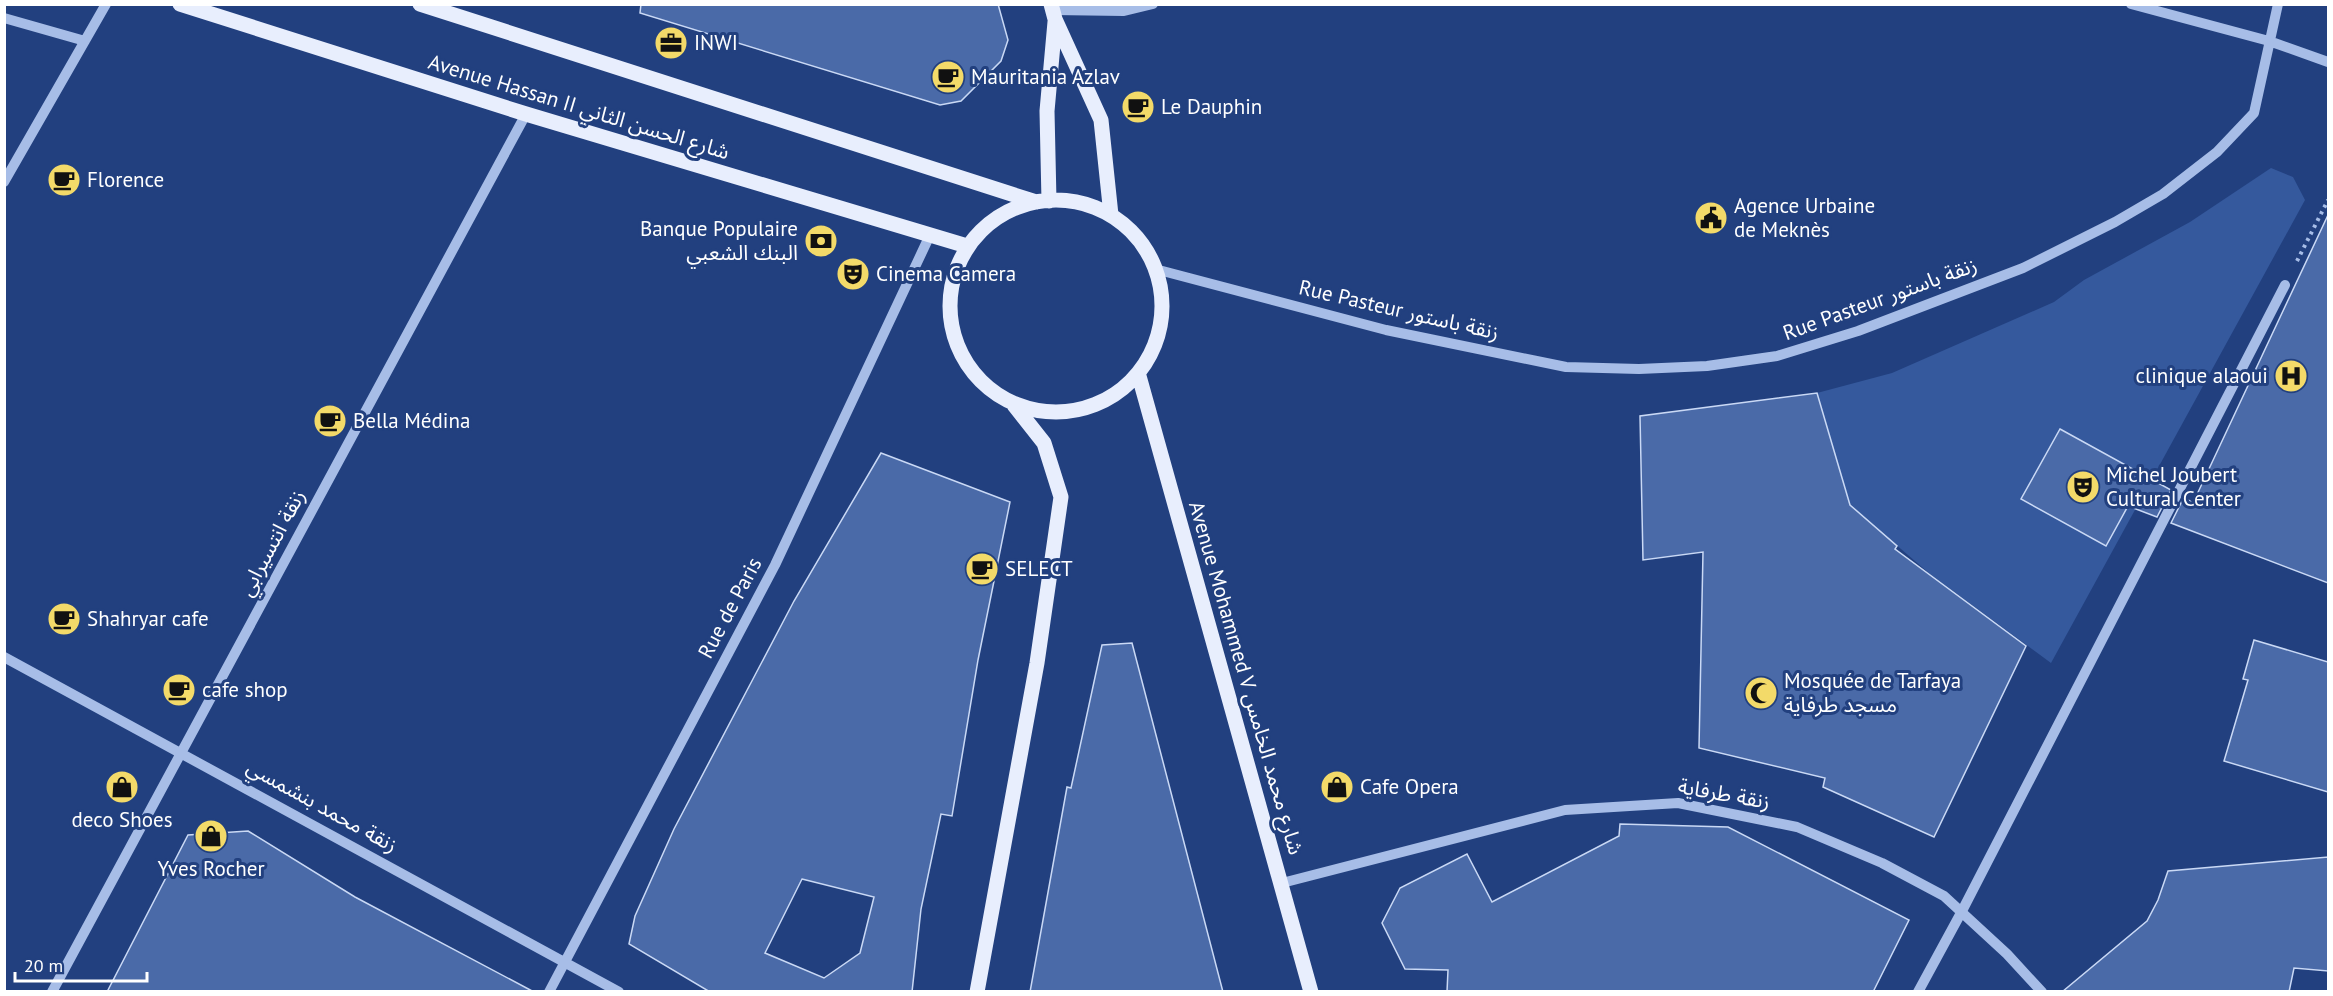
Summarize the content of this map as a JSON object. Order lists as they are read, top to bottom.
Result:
{
  "streets": {
    "main road": ["Avenue Hassan II شارع الحسن الثاني", "Avenue Mohammed V شارع محمد الخامس"],
    "street": [
      "Rue Pasteur زنقة باستور",
      "زنقة انتسيرابي",
      "Rue de Paris",
      "زنقة طرفاية",
      "زنقة محمد بنشمسي"
    ]
  },
  "crossings": [
    ["Avenue Hassan II شارع الحسن الثاني", "Rue Pasteur زنقة باستور"],
    ["Avenue Hassan II شارع الحسن الثاني", "زنقة انتسيرابي"],
    ["Avenue Hassan II شارع الحسن الثاني", "Rue de Paris"],
    ["Avenue Hassan II شارع الحسن الثاني", "Avenue Mohammed V شارع محمد الخامس"],
    ["Rue Pasteur زنقة باستور", "Avenue Mohammed V شارع محمد الخامس"],
    ["زنقة انتسيرابي", "زنقة محمد بنشمسي"],
    ["Rue de Paris", "زنقة محمد بنشمسي"],
    ["Avenue Mohammed V شارع محمد الخامس", "زنقة طرفاية"]
  ],
  "places": {
    "office": ["INWI"],
    "cafe": [
      "Mauritania Azlav",
      "Le Dauphin",
      "Florence",
      "Bella Médina",
      "SELECT",
      "Shahryar cafe",
      "cafe shop"
    ],
    "public building": ["Agence Urbaine de Meknès"],
    "bank": ["Banque Populaire البنك الشعبي"],
    "theatre": ["Cinema Camera", "Michel Joubert Cultural Center"],
    "hospital": ["clinique alaoui"],
    "mosque": ["Mosquée de Tarfaya مسجد طرفاية"],
    "shop": ["deco Shoes", "Cafe Opera", "Yves Rocher"]
  },
  "scale_bar": "20 m"
}
